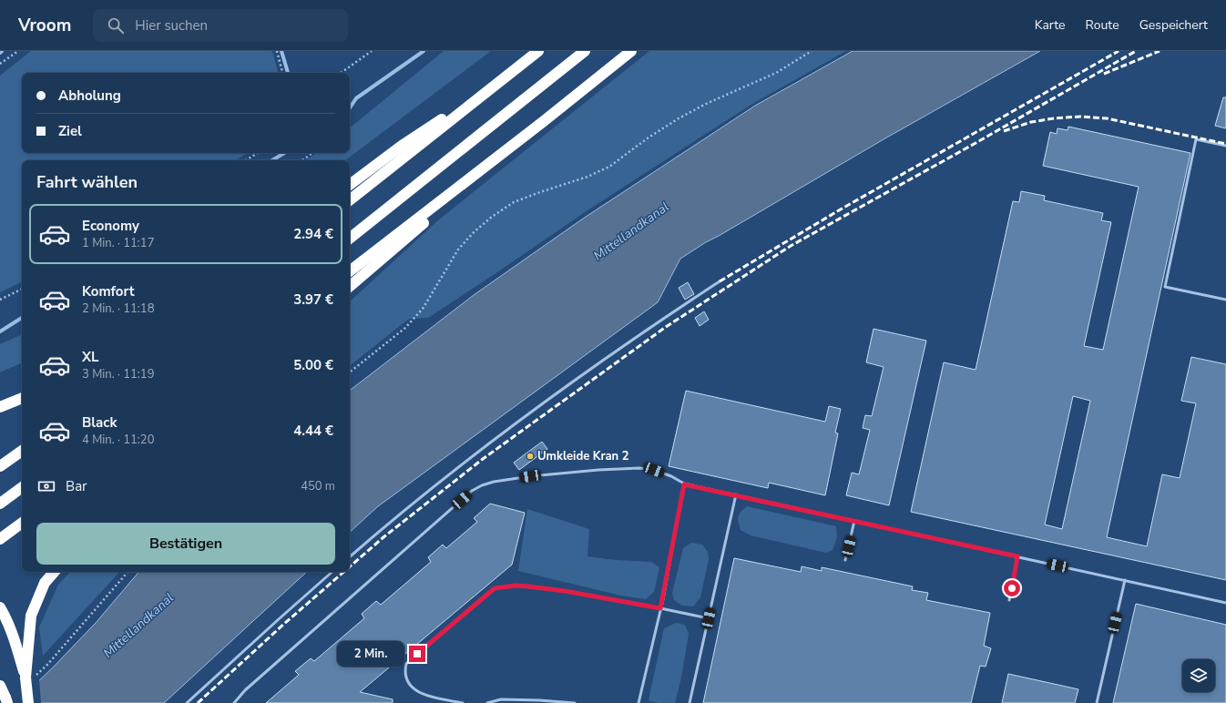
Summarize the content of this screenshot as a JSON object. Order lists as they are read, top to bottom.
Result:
{
  "water": ["Mittellandkanal"],
  "places": ["Umkleide Kran 2"],
  "page": {
    "header": "Vroom",
    "search": "Hier suchen",
    "nav": ["Karte", "Route", "Gespeichert"],
    "banner": ["Abholung", "Ziel"],
    "heading": "Fahrt wählen",
    "list": [
      {
        "name": "Economy",
        "note": "1 Min. · 11:17",
        "value": "2.94 €"
      },
      {
        "name": "Komfort",
        "note": "2 Min. · 11:18",
        "value": "3.97 €"
      },
      {
        "name": "XL",
        "note": "3 Min. · 11:19",
        "value": "5.00 €"
      },
      {
        "name": "Black",
        "note": "4 Min. · 11:20",
        "value": "4.44 €"
      }
    ],
    "pay": ["Bar", "450 m"],
    "buttons": "Bestätigen",
    "bubble": "2 Min."
  }
}
